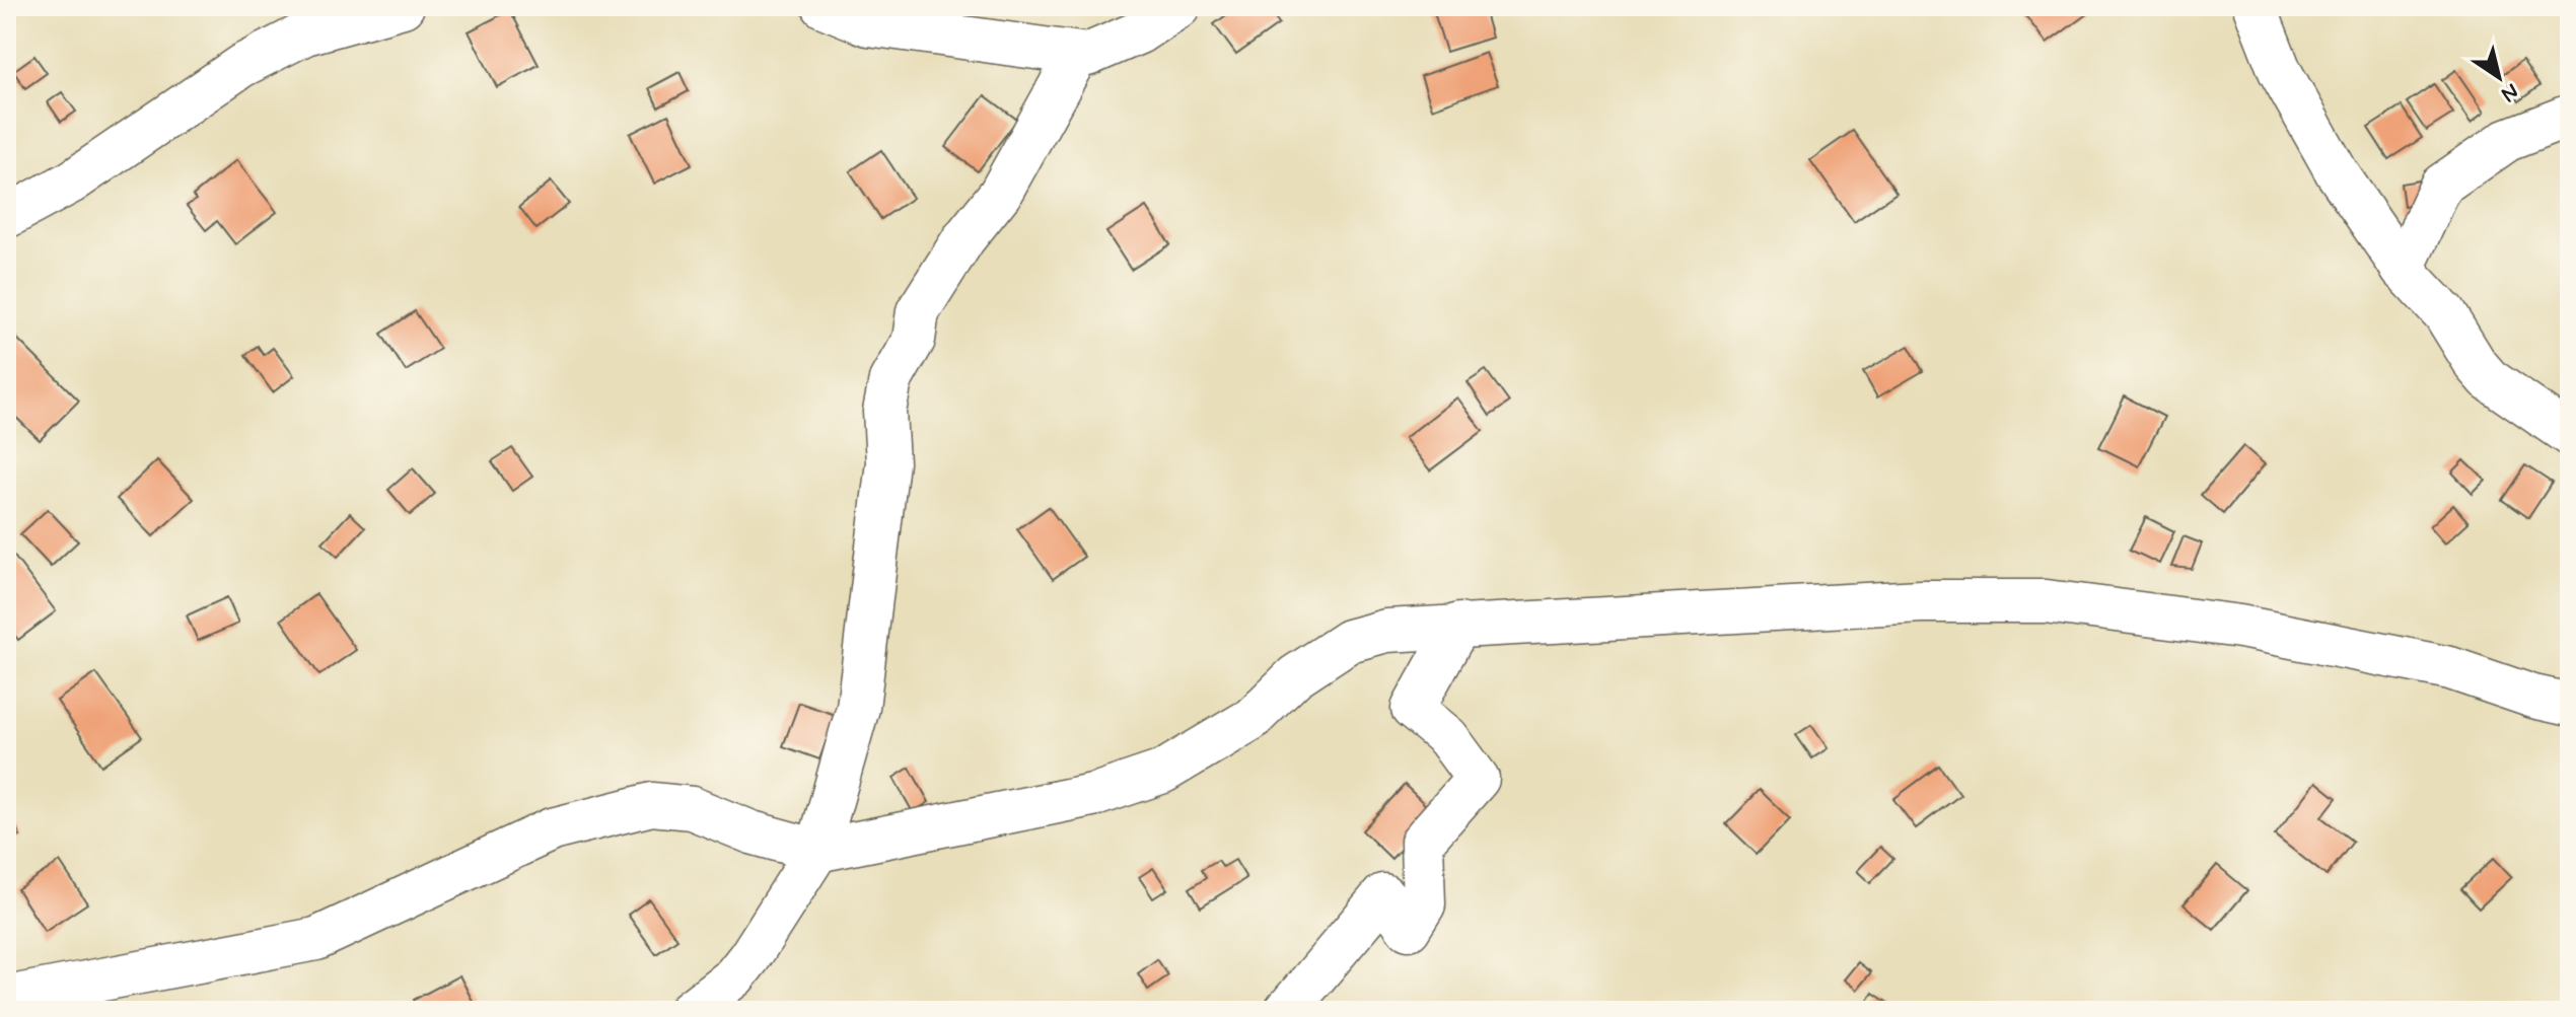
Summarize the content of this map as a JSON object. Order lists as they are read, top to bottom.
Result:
{
  "north": "bottom right"
}
